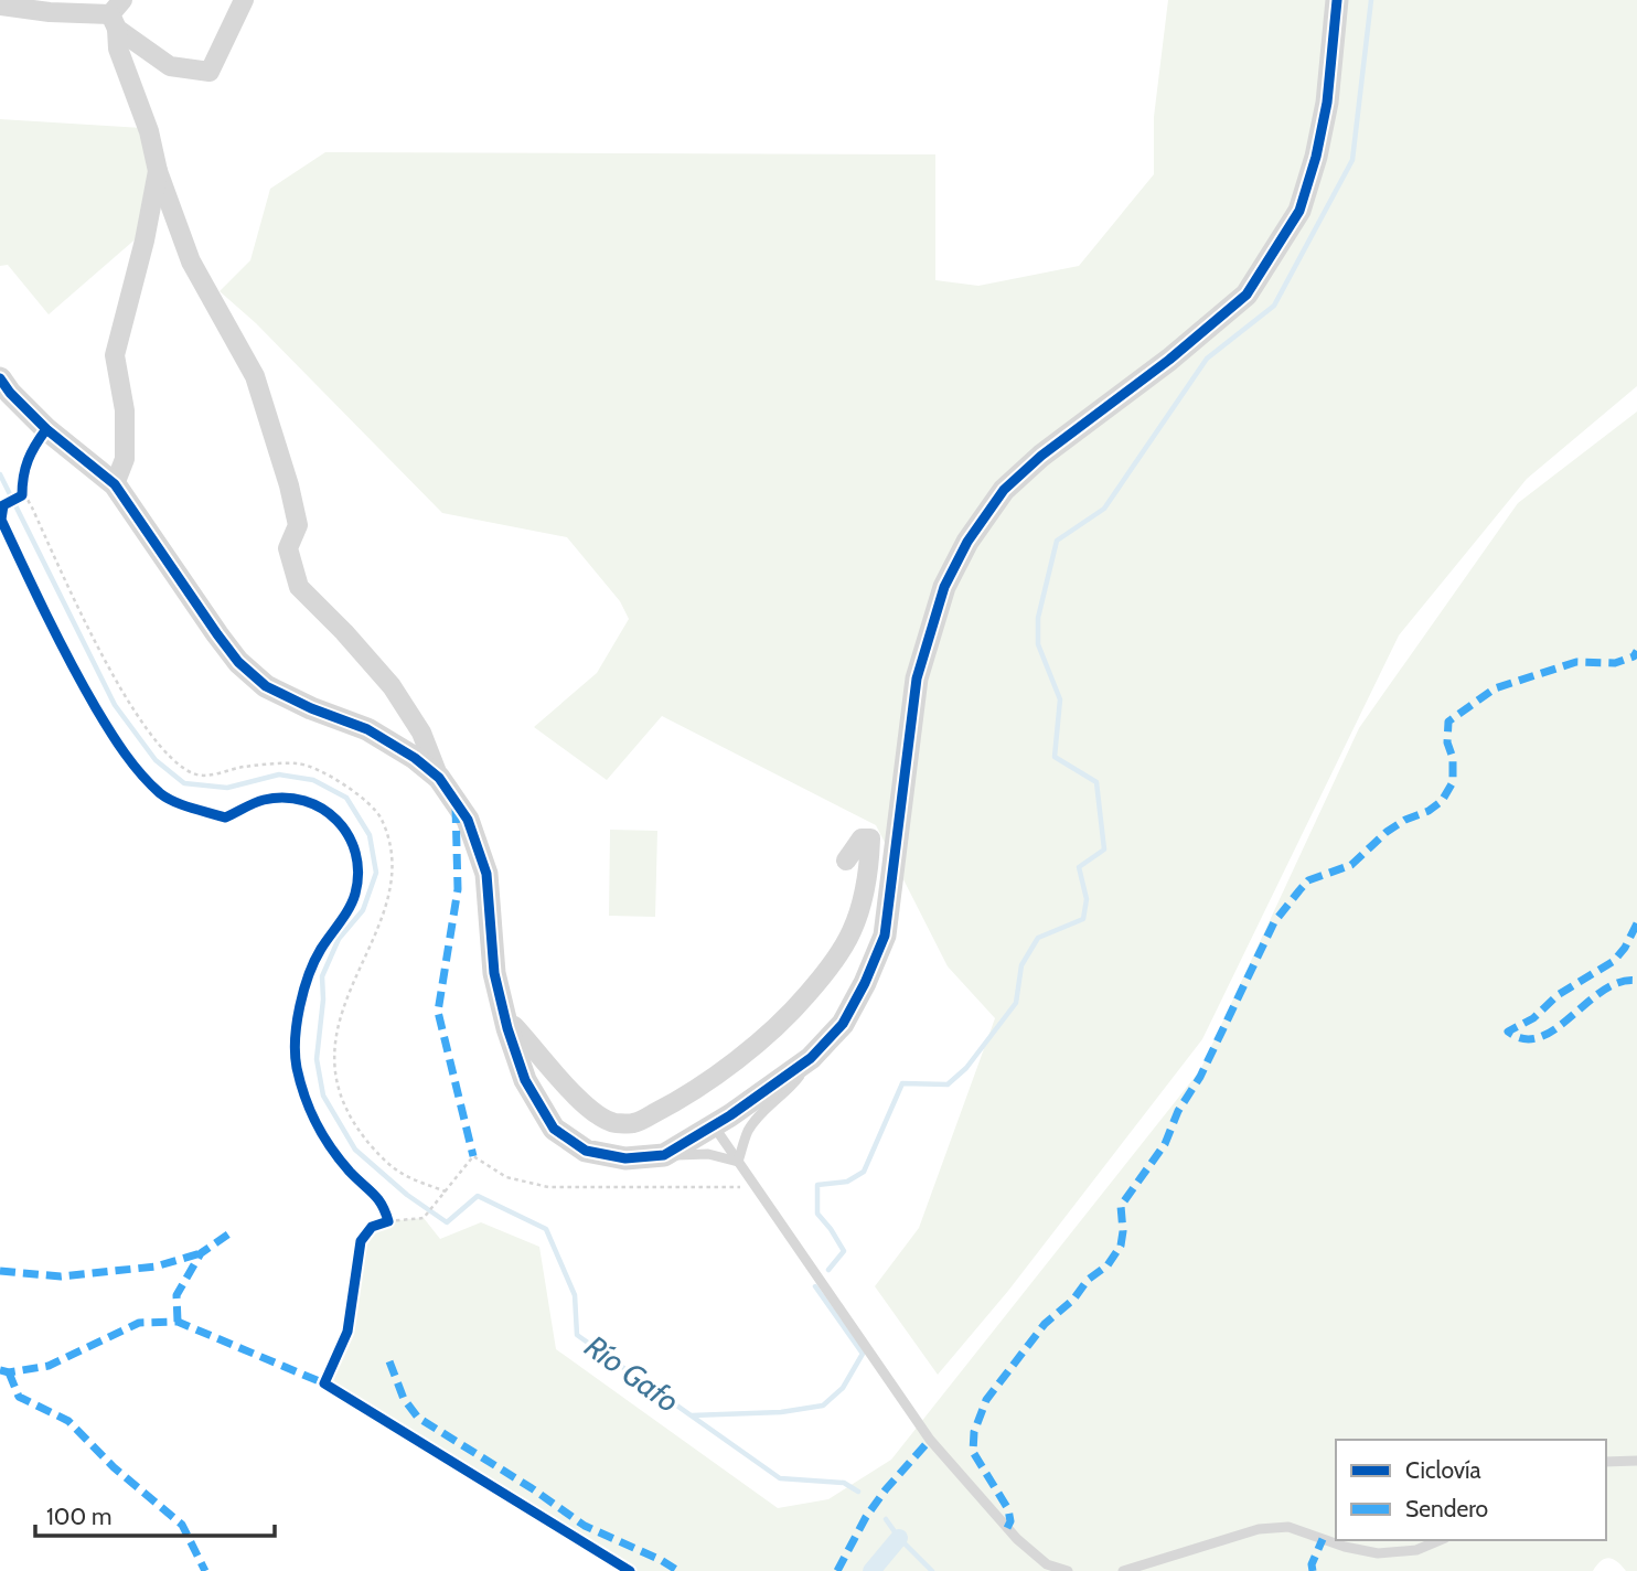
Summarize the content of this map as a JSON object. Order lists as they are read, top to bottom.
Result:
{
  "water": ["Río Gafo"],
  "legend": ["Ciclovía", "Sendero"],
  "scale_bar": "100 m"
}
